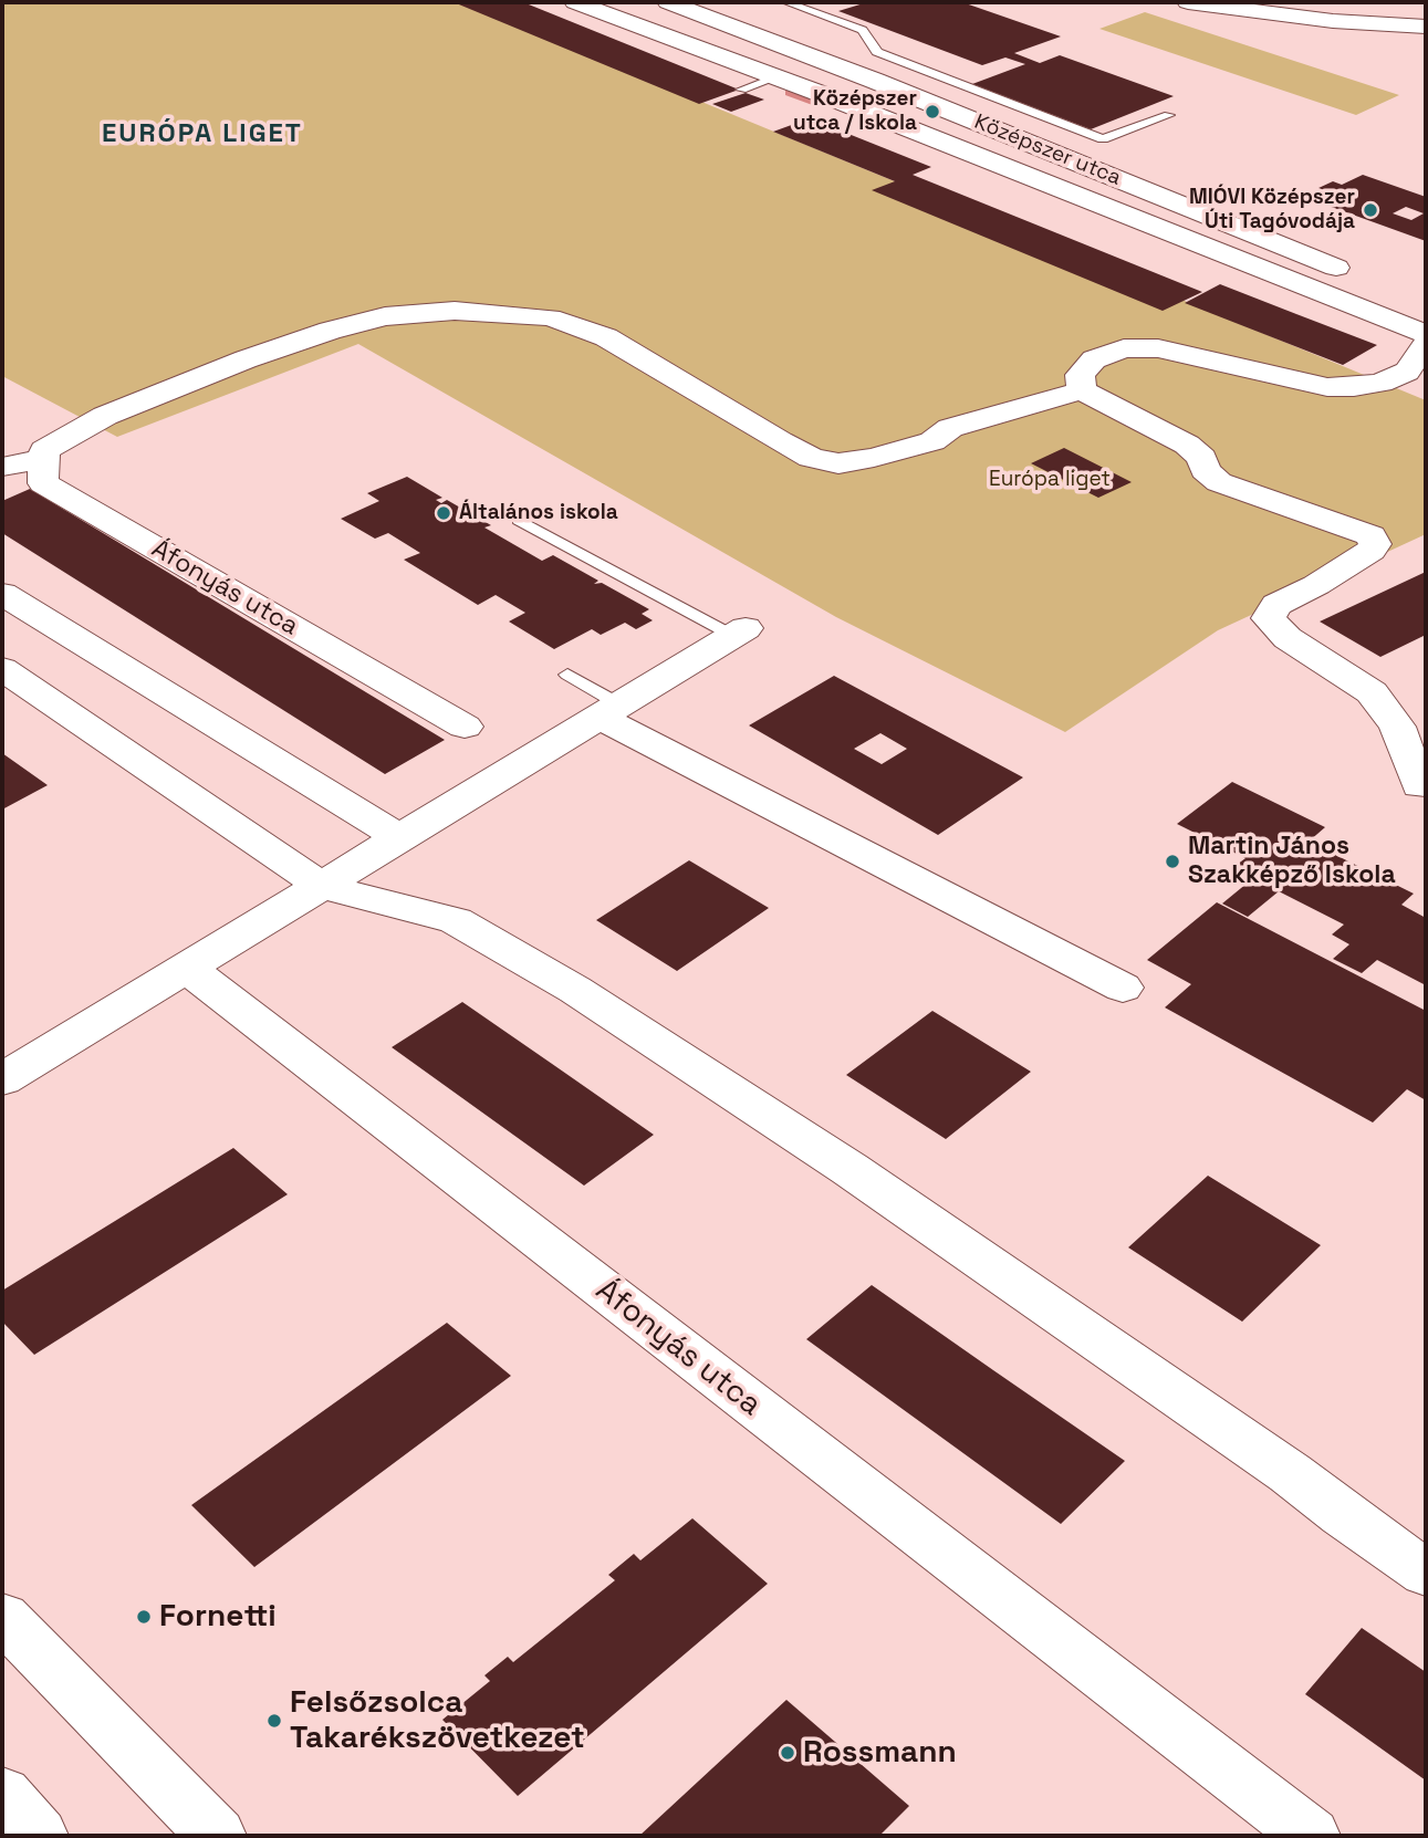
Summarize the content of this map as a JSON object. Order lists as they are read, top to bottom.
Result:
{
  "streets": {
    "street": ["Középszer utca", "Áfonyás utca"]
  },
  "districts": ["EURÓPA LIGET"],
  "parks": ["Európa liget"],
  "places": [
    "Középszer utca / Iskola",
    "MIÓVI Középszer Úti Tagóvodája",
    "Általános iskola",
    "Martin János Szakképző Iskola",
    "Fornetti",
    "Felsőzsolca Takarékszövetkezet",
    "Rossmann"
  ]
}
